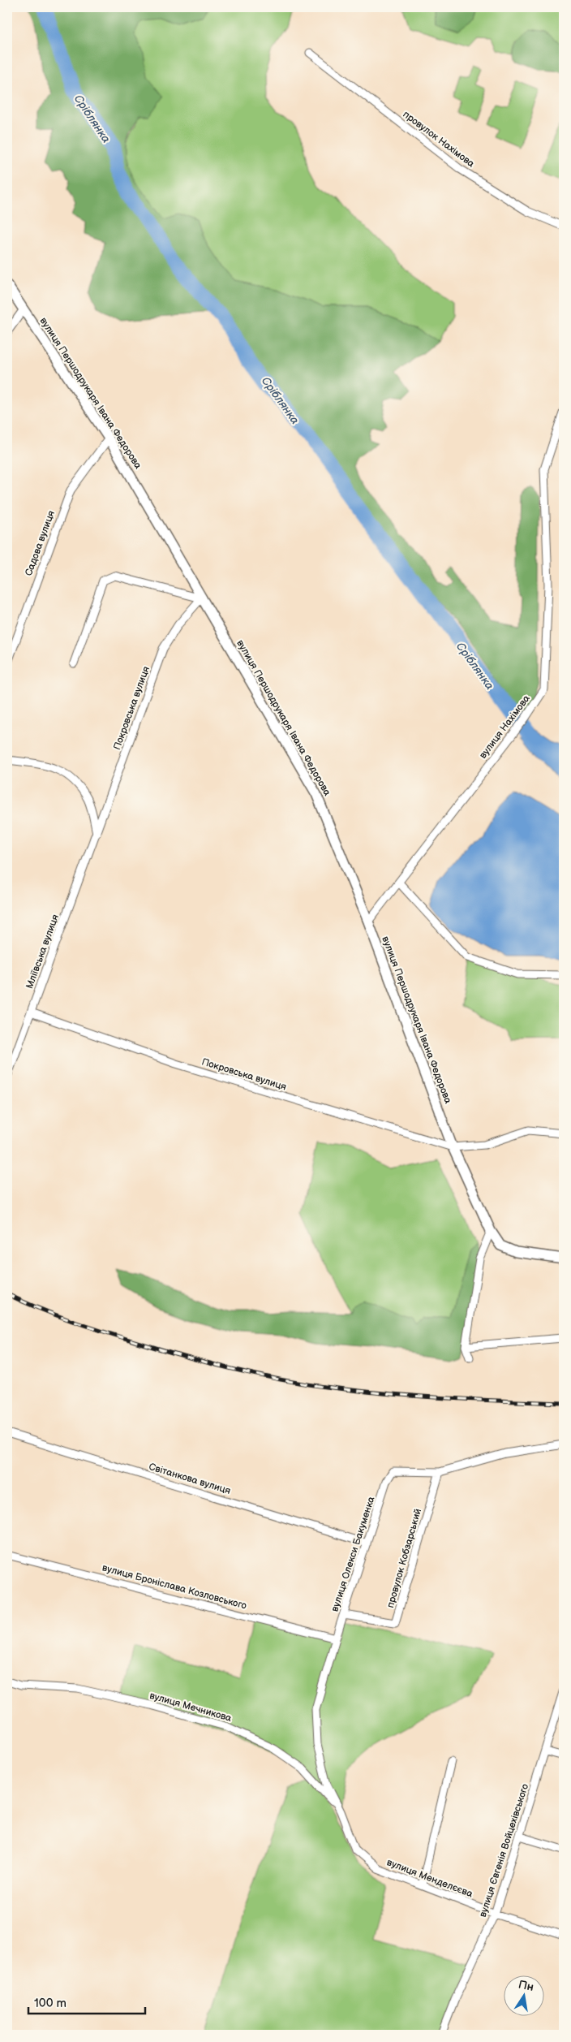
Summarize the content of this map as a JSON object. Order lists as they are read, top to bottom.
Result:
{
  "streets": {
    "street": [
      "провулок Нахімова",
      "вулиця Першодрукаря Івана Федорова",
      "Садова вулиця",
      "Покровська вулиця",
      "вулиця Нахімова",
      "Мліївська вулиця",
      "Світанкова вулиця",
      "вулиця Олекси Бакуменка",
      "провулок Кобзарський",
      "вулиця Броніслава Козловського",
      "вулиця Мечникова",
      "вулиця Євгенія Войцехівського",
      "вулиця Менделєєва"
    ]
  },
  "crossings": [
    ["вулиця Першодрукаря Івана Федорова", "Садова вулиця"],
    ["вулиця Першодрукаря Івана Федорова", "Покровська вулиця"],
    ["вулиця Першодрукаря Івана Федорова", "вулиця Нахімова"],
    ["Покровська вулиця", "Мліївська вулиця"],
    ["Світанкова вулиця", "вулиця Олекси Бакуменка"],
    ["вулиця Олекси Бакуменка", "провулок Кобзарський"],
    ["вулиця Олекси Бакуменка", "вулиця Броніслава Козловського"],
    ["вулиця Олекси Бакуменка", "вулиця Мечникова"],
    ["вулиця Олекси Бакуменка", "вулиця Менделєєва"],
    ["вулиця Мечникова", "вулиця Менделєєва"],
    ["вулиця Євгенія Войцехівського", "вулиця Менделєєва"]
  ],
  "water": ["Сріблянка"],
  "scale_bar": "100 m",
  "north": "top"
}
